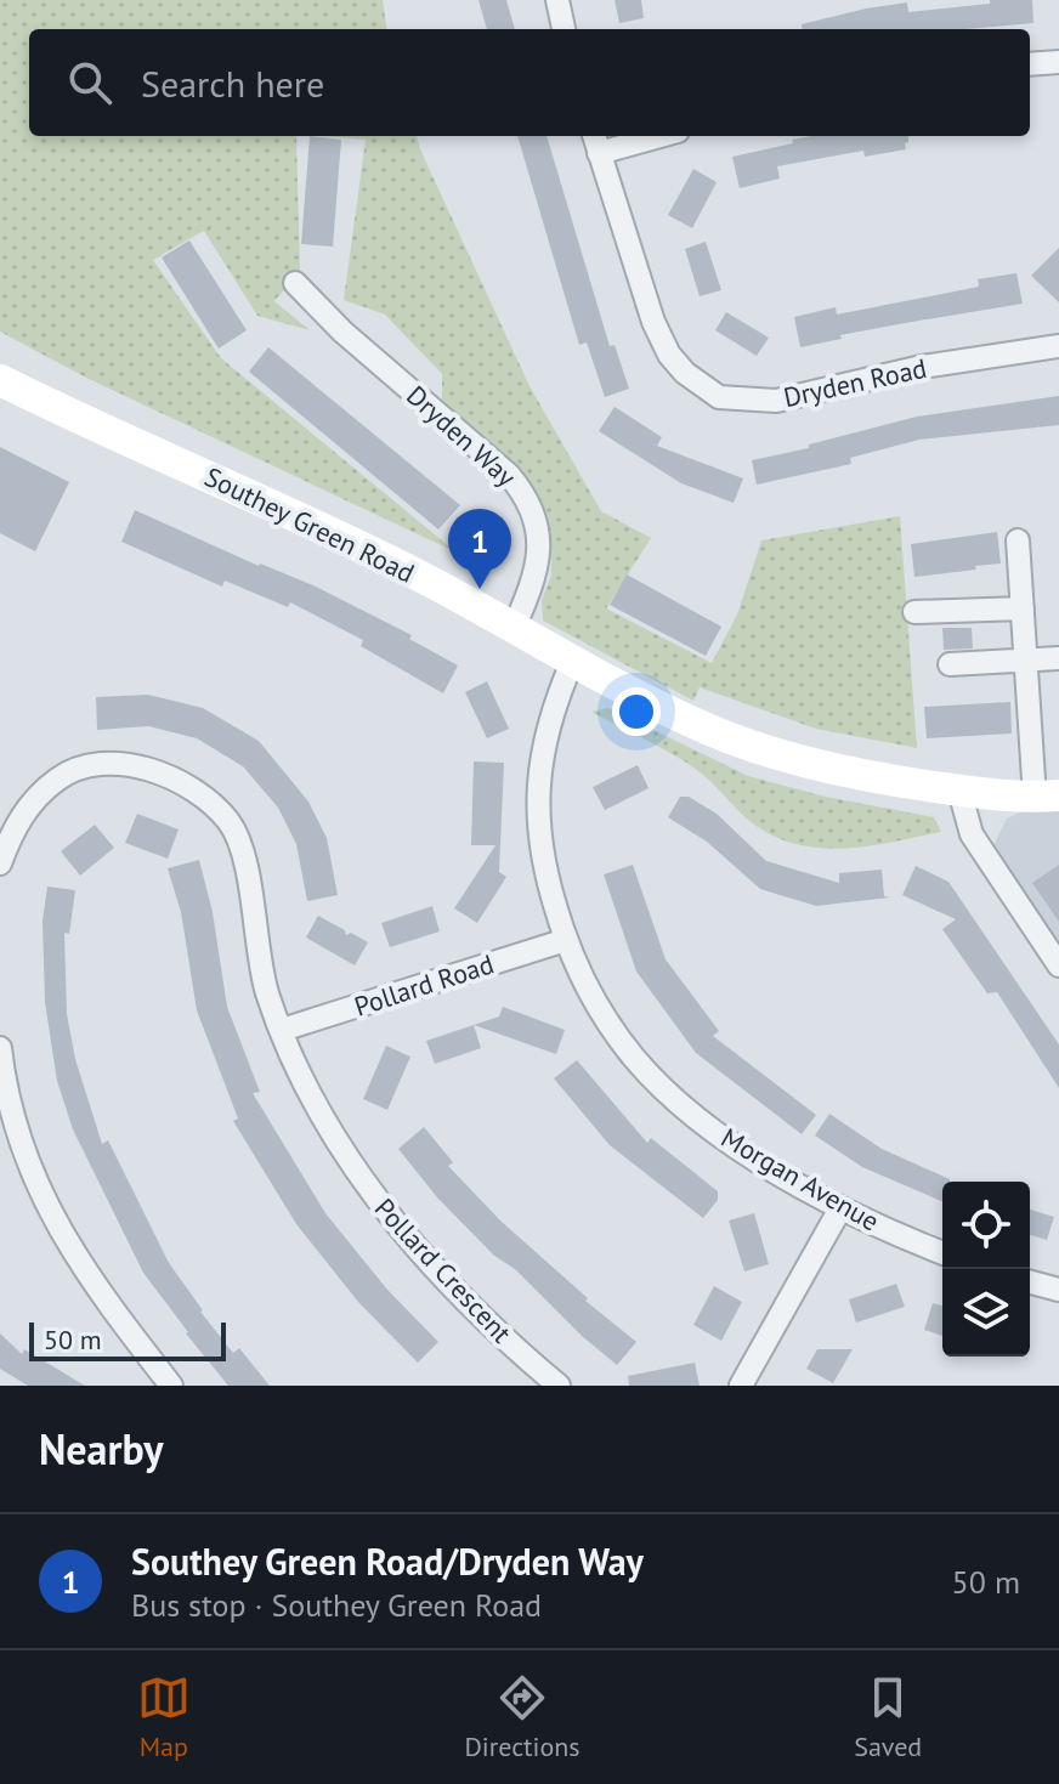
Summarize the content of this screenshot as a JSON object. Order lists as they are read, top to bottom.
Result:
{
  "streets": {
    "street": [
      "Dryden Road",
      "Dryden Way",
      "Southey Green Road",
      "Pollard Road",
      "Morgan Avenue",
      "Pollard Crescent"
    ]
  },
  "crossings": [
    ["Dryden Way", "Southey Green Road"],
    ["Southey Green Road", "Morgan Avenue"],
    ["Pollard Road", "Morgan Avenue"],
    ["Pollard Road", "Pollard Crescent"]
  ],
  "scale_bar": "50 m",
  "page": {
    "search": "Search here",
    "pins": "1",
    "scale": "50 m",
    "heading": "Nearby",
    "list": [
      {
        "mark": "1",
        "name": "Southey Green Road/Dryden Way",
        "note": "Bus stop · Southey Green Road",
        "value": "50 m"
      }
    ],
    "nav": ["Map", "Directions", "Saved"]
  }
}
